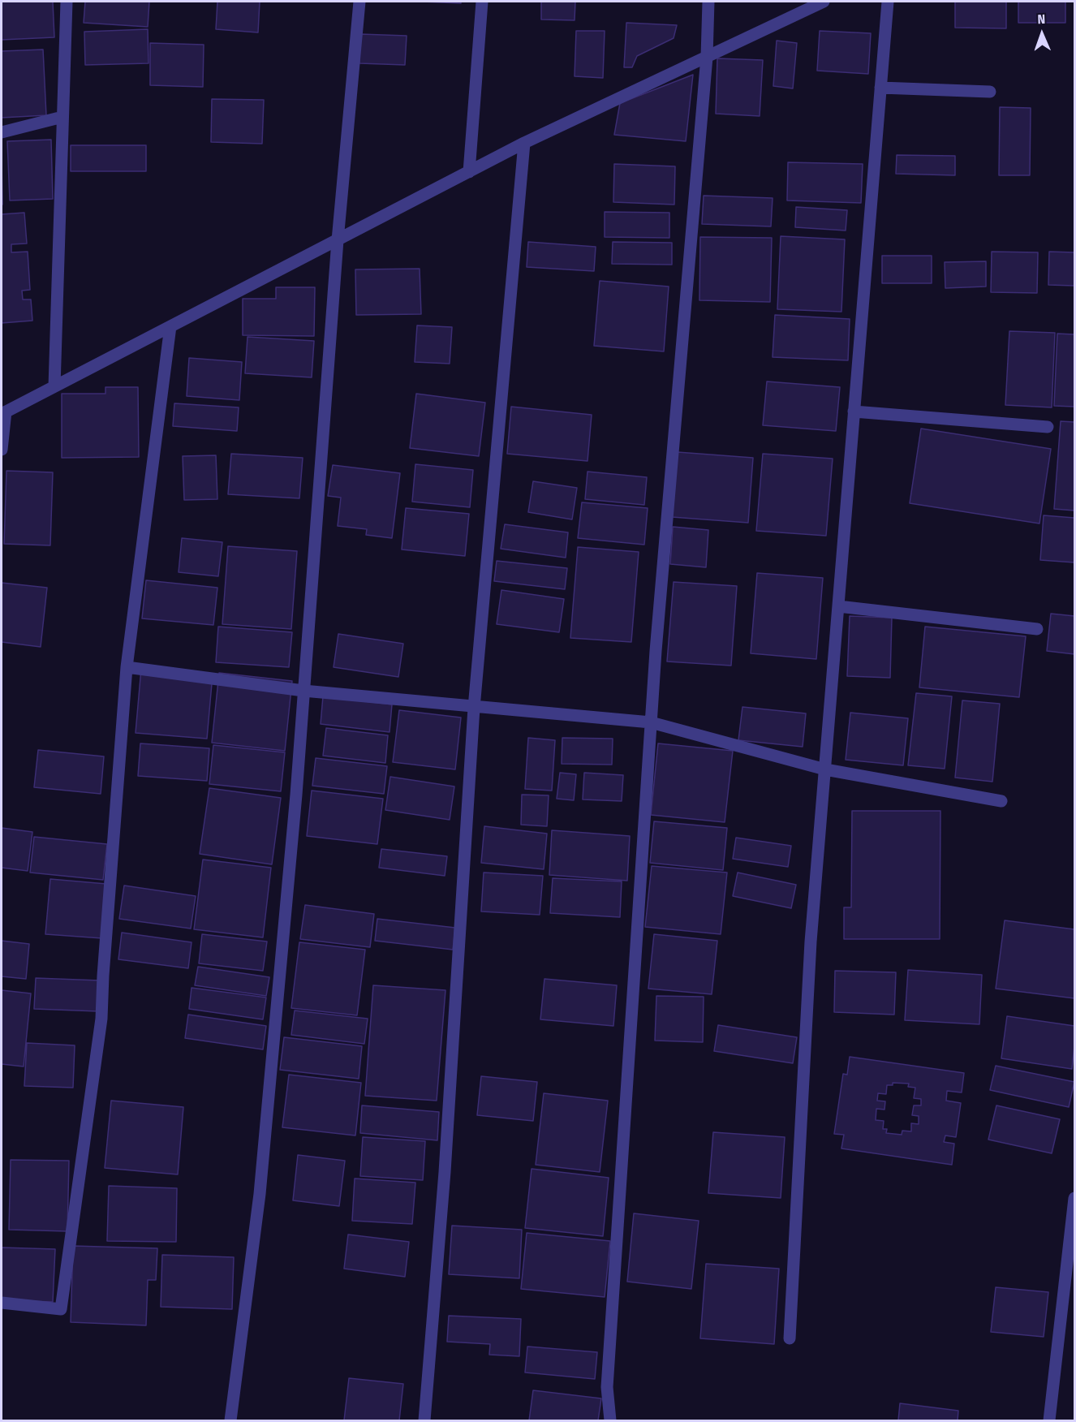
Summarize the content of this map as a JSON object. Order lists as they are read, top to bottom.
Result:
{
  "north": "top"
}
